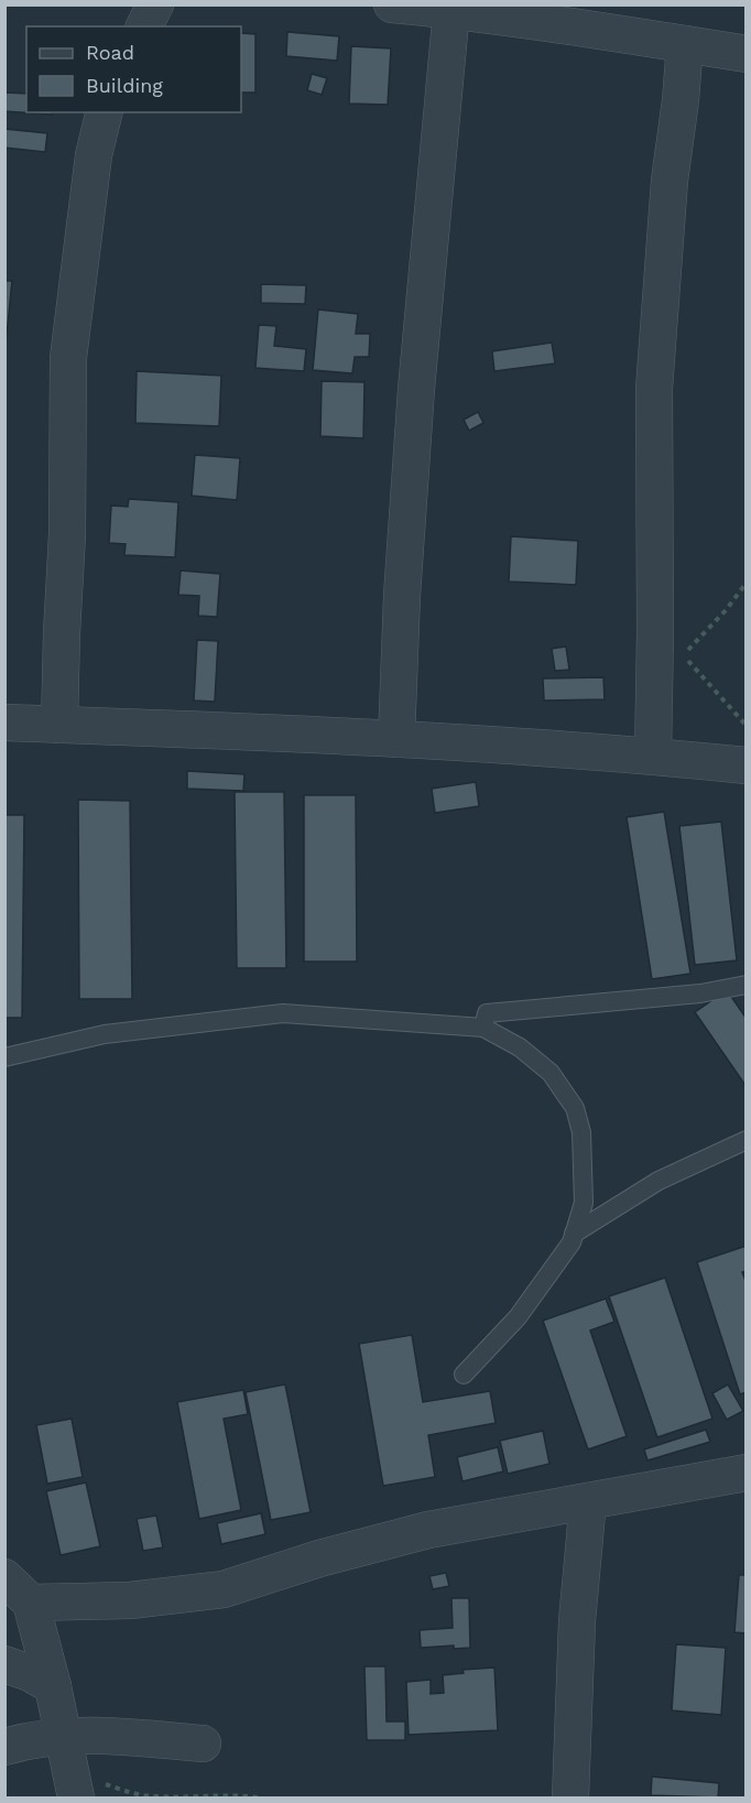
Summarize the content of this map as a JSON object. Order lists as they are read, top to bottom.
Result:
{
  "legend": ["Road", "Building"]
}
